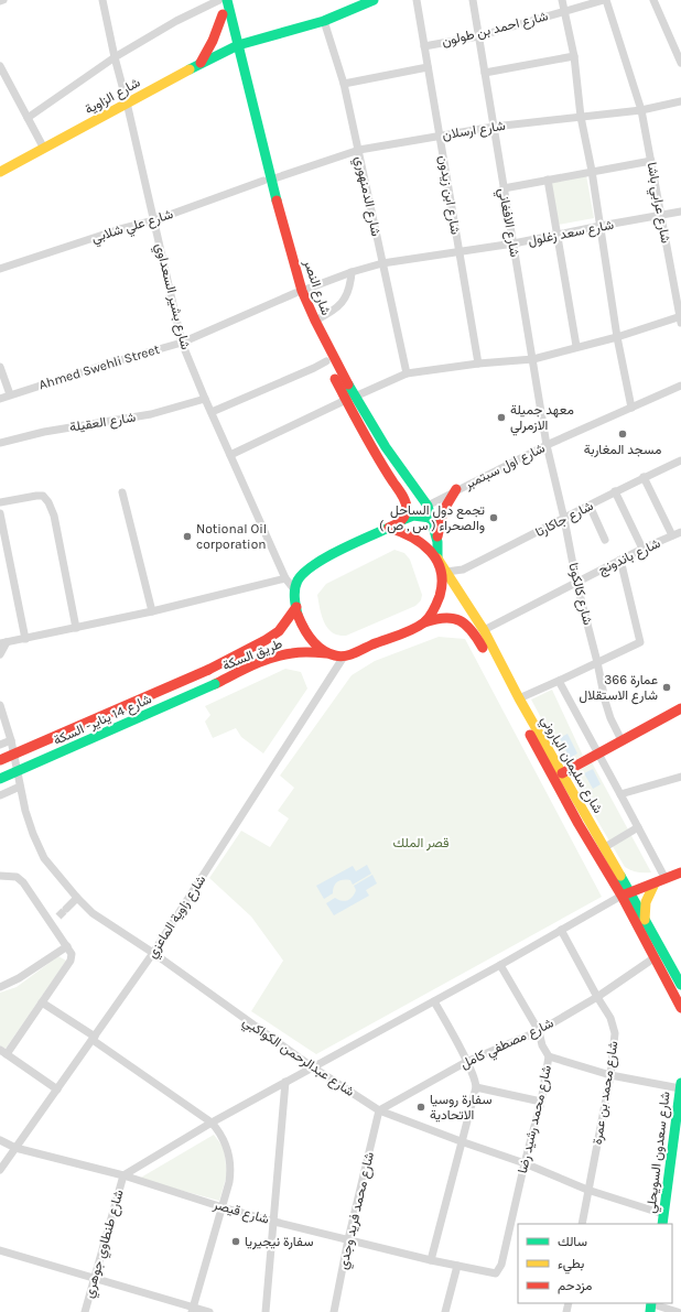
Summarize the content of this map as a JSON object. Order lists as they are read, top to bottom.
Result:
{
  "streets": {
    "main road": [
      "شارع الزاوية",
      "شارع النصر",
      "طريق السكة",
      "شارع 14 يناير- السكة",
      "شارع سليمان الباروني",
      "شارع سعدون السويحلي"
    ],
    "street": [
      "شارع احمد بن طولون",
      "شارع ارسلان",
      "شارع ابن زيدون",
      "شارع الدمنهوري",
      "شارع عرابي باشا",
      "شارع الافغاني",
      "شارع علي شلابي",
      "شارع سعد زغلول",
      "شارع بشير السعداوي",
      "Ahmed Swehli Street",
      "شارع العقيلة",
      "شارع اول سبتمبر",
      "شارع جاكارتا",
      "شارع باندونج",
      "شارع كالكوتا",
      "شارع زاوية الماعزي",
      "شارع مصطفي كامل",
      "شارع عبدالرحمن الكواكبي",
      "شارع محمد بن عمرة",
      "شارع محمد رشيد رضا",
      "شارع محمد فريد وجدي",
      "شارع قيصر",
      "شارع طنطاوي جوهري"
    ]
  },
  "crossings": [
    ["شارع احمد بن طولون", "شارع ابن زيدون"],
    ["شارع احمد بن طولون", "شارع عرابي باشا"],
    ["شارع احمد بن طولون", "شارع الافغاني"],
    ["شارع الزاوية", "شارع الدمنهوري"],
    ["شارع الزاوية", "شارع النصر"],
    ["شارع الزاوية", "شارع بشير السعداوي"],
    ["شارع ارسلان", "شارع ابن زيدون"],
    ["شارع ارسلان", "شارع الدمنهوري"],
    ["شارع ارسلان", "شارع عرابي باشا"],
    ["شارع ارسلان", "شارع الافغاني"],
    ["شارع ارسلان", "شارع علي شلابي"],
    ["شارع ارسلان", "شارع النصر"],
    ["شارع ابن زيدون", "شارع سعد زغلول"],
    ["شارع الدمنهوري", "شارع سعد زغلول"],
    ["شارع عرابي باشا", "شارع سعد زغلول"],
    ["شارع الافغاني", "شارع سعد زغلول"],
    ["شارع الافغاني", "شارع اول سبتمبر"],
    ["شارع الافغاني", "شارع كالكوتا"],
    ["شارع علي شلابي", "شارع النصر"],
    ["شارع علي شلابي", "شارع بشير السعداوي"],
    ["شارع سعد زغلول", "Ahmed Swehli Street"],
    ["شارع النصر", "شارع بشير السعداوي"],
    ["شارع النصر", "Ahmed Swehli Street"],
    ["شارع النصر", "شارع اول سبتمبر"],
    ["شارع النصر", "طريق السكة"],
    ["شارع النصر", "شارع سليمان الباروني"],
    ["شارع النصر", "شارع زاوية الماعزي"],
    ["شارع بشير السعداوي", "Ahmed Swehli Street"],
    ["شارع بشير السعداوي", "شارع العقيلة"],
    ["شارع بشير السعداوي", "طريق السكة"],
    ["شارع بشير السعداوي", "شارع سليمان الباروني"],
    ["شارع بشير السعداوي", "شارع زاوية الماعزي"],
    ["شارع اول سبتمبر", "شارع كالكوتا"],
    ["شارع جاكارتا", "شارع كالكوتا"],
    ["شارع جاكارتا", "شارع سليمان الباروني"],
    ["شارع باندونج", "شارع كالكوتا"],
    ["شارع باندونج", "شارع سليمان الباروني"],
    ["طريق السكة", "شارع 14 يناير- السكة"],
    ["طريق السكة", "شارع سليمان الباروني"],
    ["طريق السكة", "شارع زاوية الماعزي"],
    ["شارع سليمان الباروني", "شارع زاوية الماعزي"],
    ["شارع سليمان الباروني", "شارع مصطفي كامل"],
    ["شارع زاوية الماعزي", "شارع عبدالرحمن الكواكبي"],
    ["شارع زاوية الماعزي", "شارع قيصر"],
    ["شارع مصطفي كامل", "شارع عبدالرحمن الكواكبي"],
    ["شارع مصطفي كامل", "شارع محمد بن عمرة"],
    ["شارع مصطفي كامل", "شارع محمد رشيد رضا"],
    ["شارع مصطفي كامل", "شارع محمد فريد وجدي"],
    ["شارع عبدالرحمن الكواكبي", "شارع محمد بن عمرة"],
    ["شارع عبدالرحمن الكواكبي", "شارع محمد رشيد رضا"],
    ["شارع عبدالرحمن الكواكبي", "شارع سعدون السويحلي"],
    ["شارع عبدالرحمن الكواكبي", "شارع محمد فريد وجدي"],
    ["شارع محمد رشيد رضا", "شارع قيصر"],
    ["شارع محمد فريد وجدي", "شارع قيصر"],
    ["شارع قيصر", "شارع طنطاوي جوهري"]
  ],
  "parks": ["قصر الملك"],
  "places": [
    "معهد جميلة الازمرلي",
    "مسجد المغاربة",
    "تجمع دول الساحل والصحراء ( س , ص )",
    "Notional Oil corporation",
    "عمارة 366 شارع الاستقلال",
    "سفارة روسيا الاتحادية",
    "سفارة نيجيريا"
  ],
  "legend": ["سالك", "بطيء", "مزدحم"]
}
